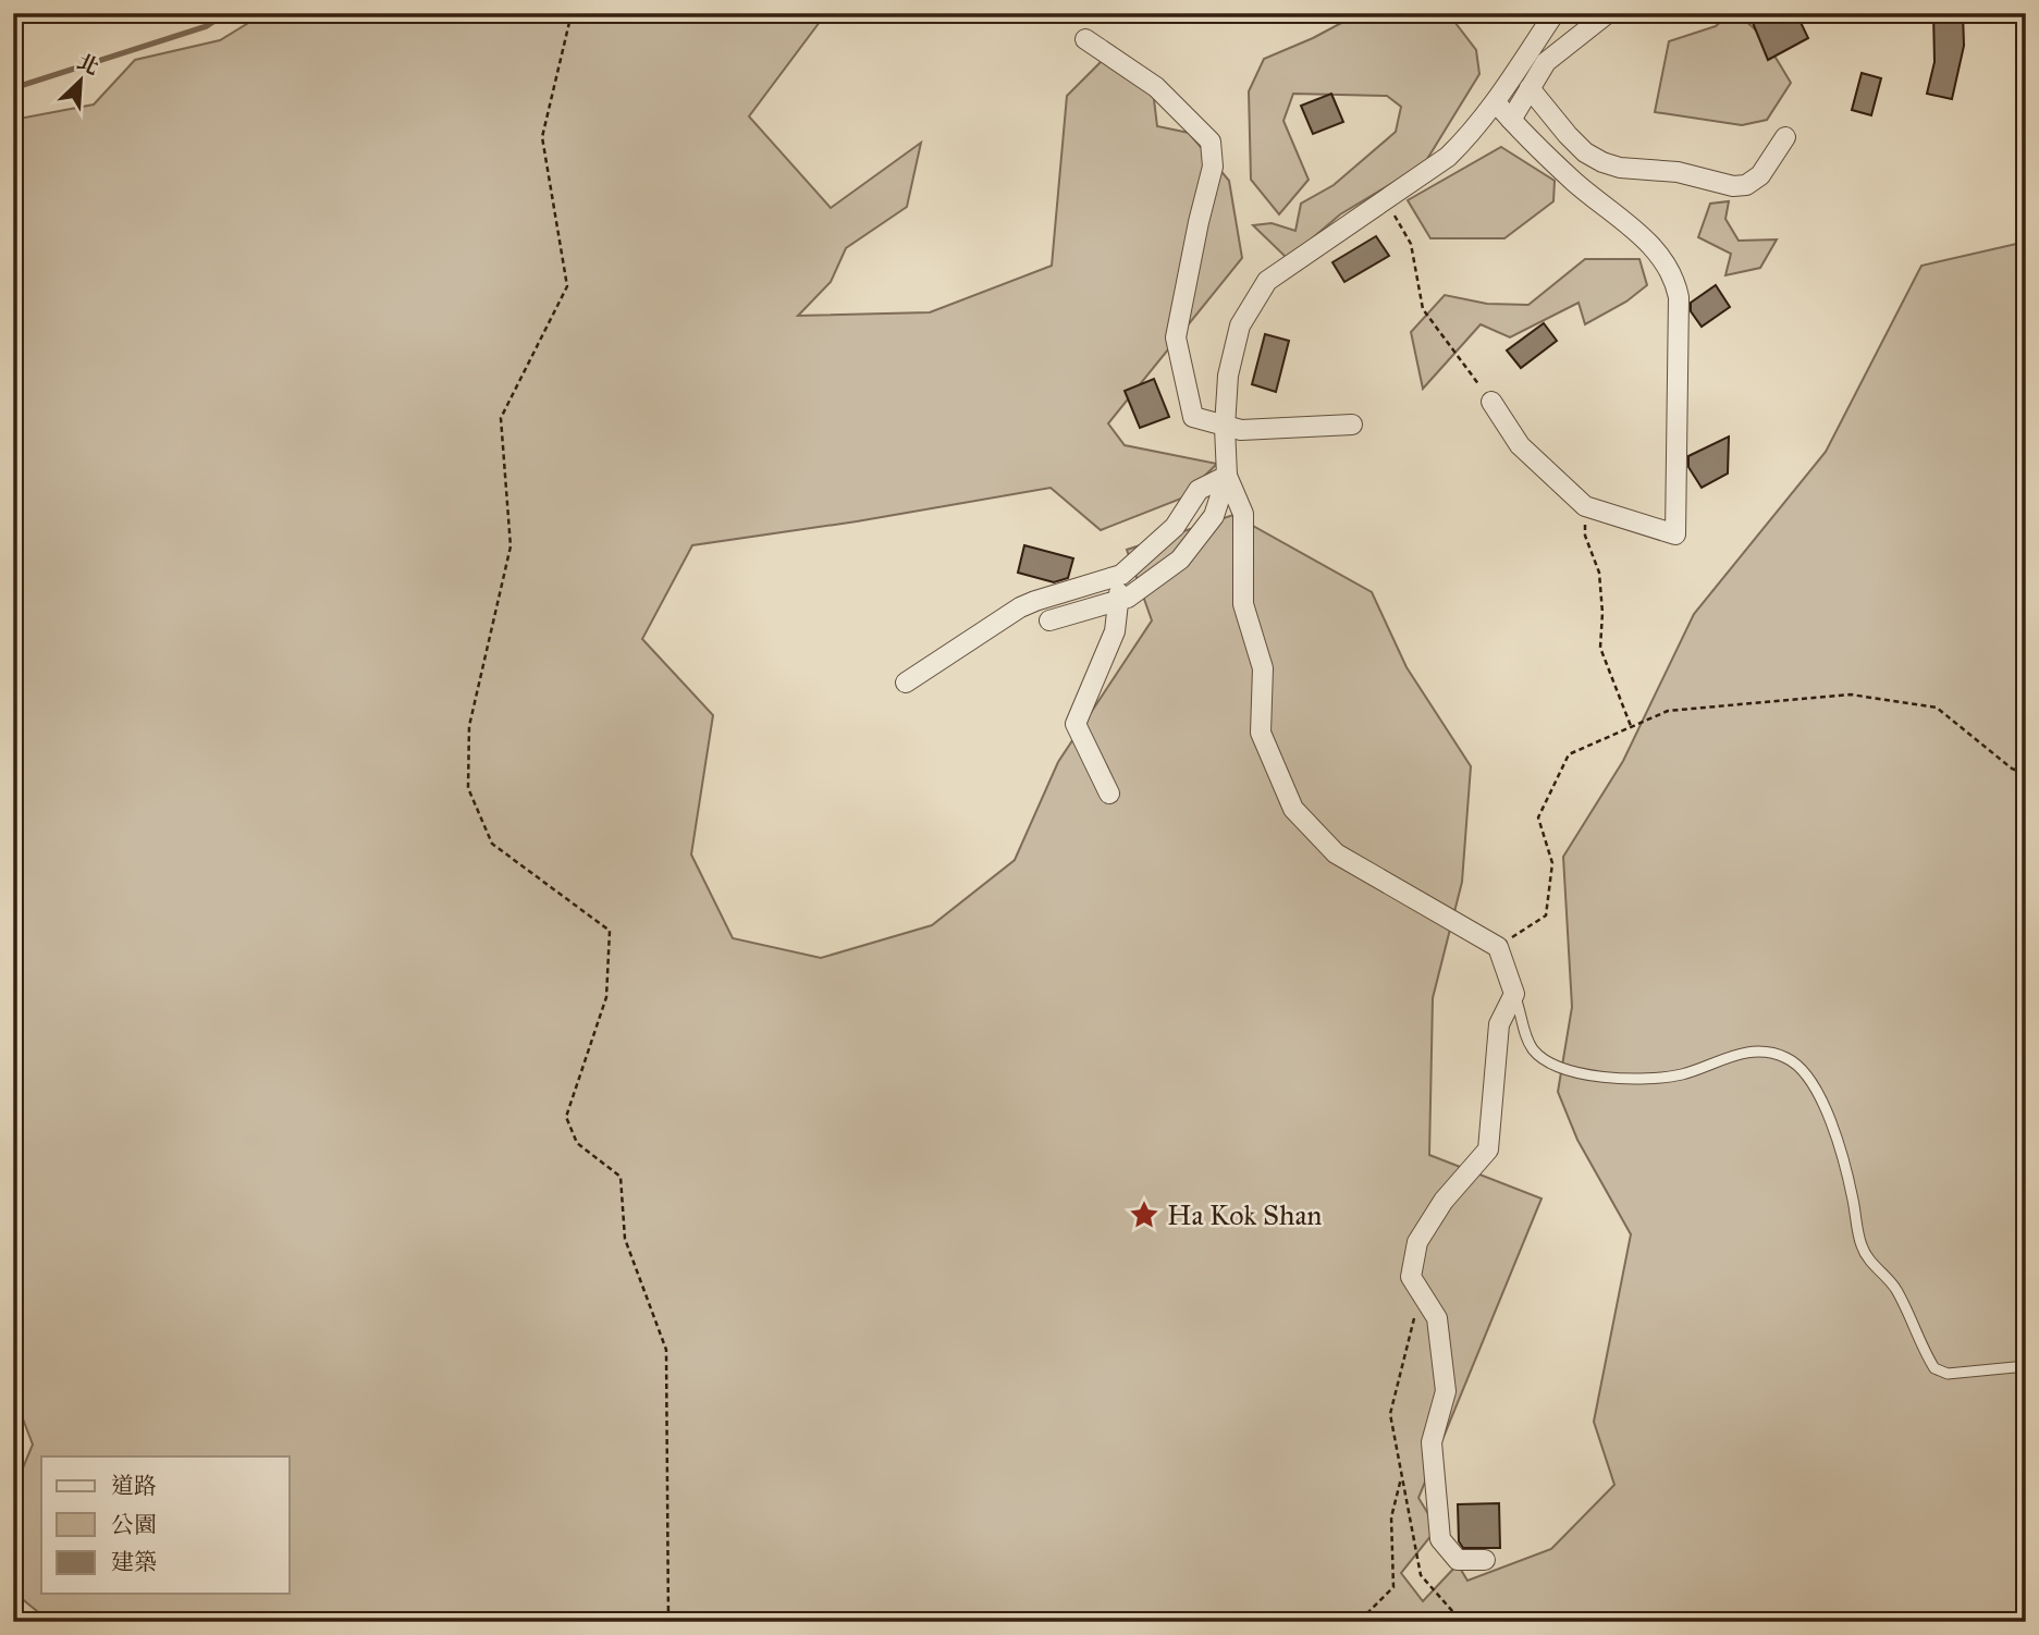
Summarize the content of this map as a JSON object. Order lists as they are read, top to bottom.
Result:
{
  "places": {
    "place": ["Ha Kok Shan"]
  },
  "legend": ["道路", "公園", "建築"],
  "north": "top right"
}
